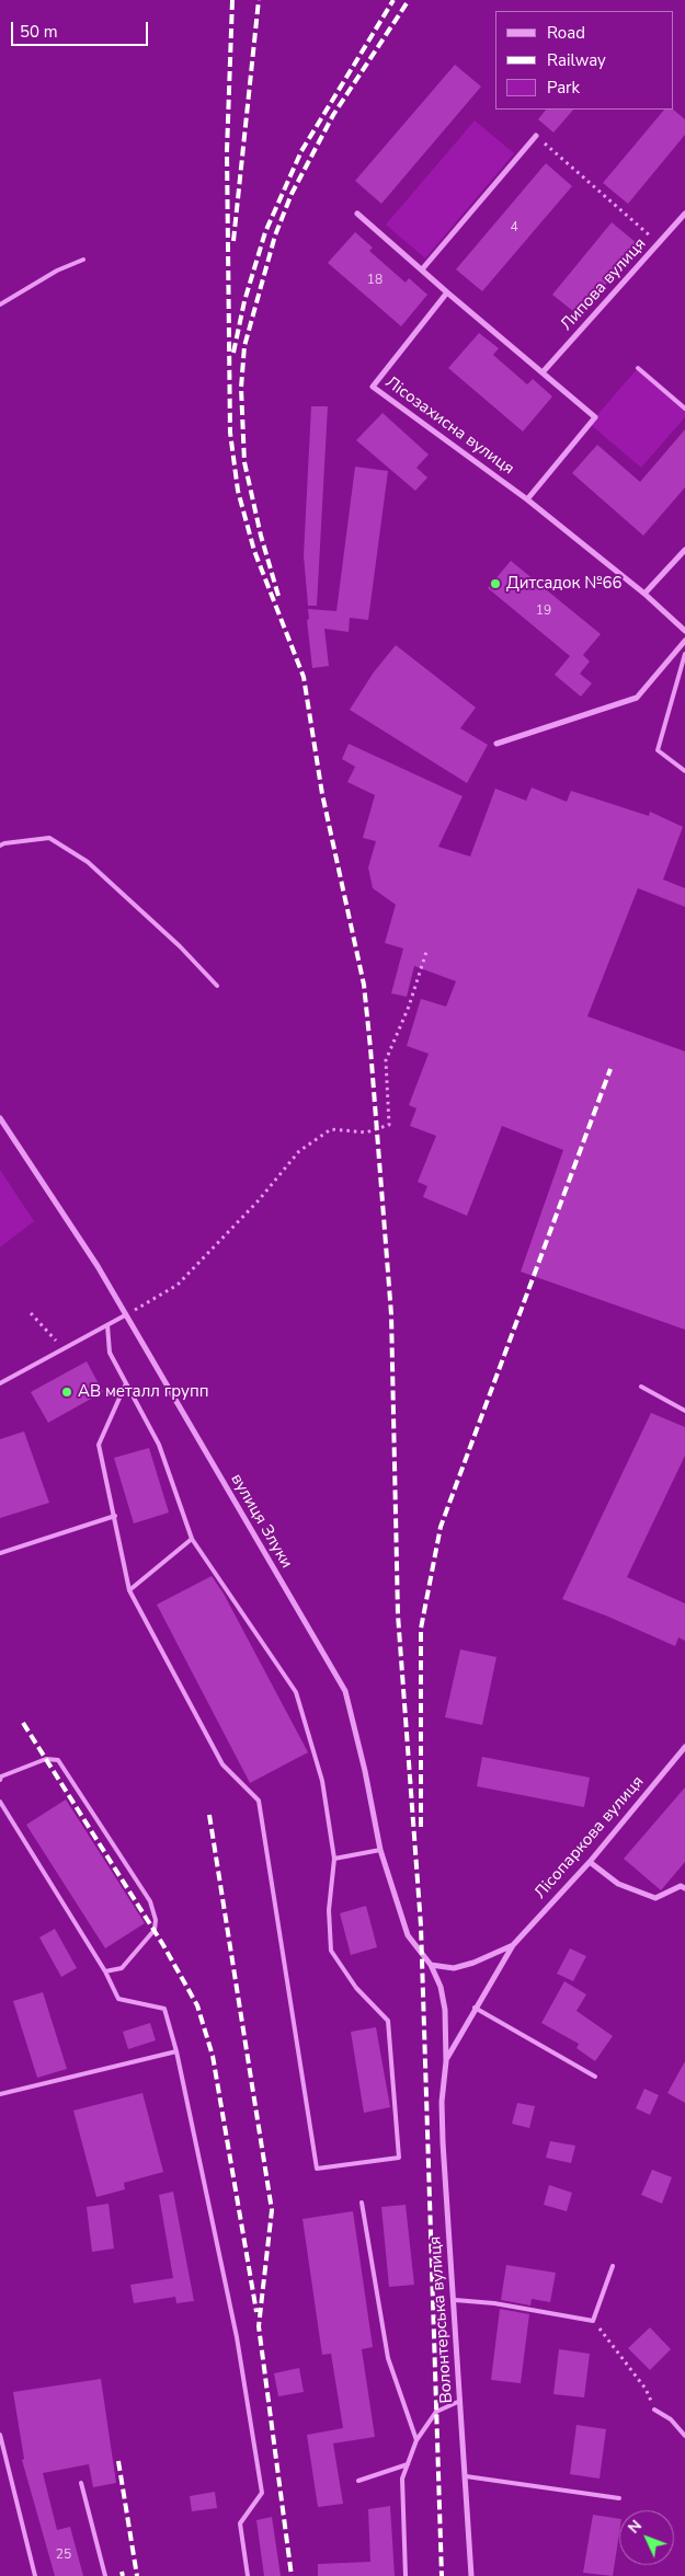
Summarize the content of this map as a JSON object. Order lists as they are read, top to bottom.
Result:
{
  "streets": {
    "street": [
      "Липова вулиця",
      "Лісозахисна вулиця",
      "вулиця Злуки",
      "Лісопаркова вулиця",
      "Волонтерська вулиця"
    ]
  },
  "crossings": [
    ["вулиця Злуки", "Лісопаркова вулиця"],
    ["вулиця Злуки", "Волонтерська вулиця"],
    ["Лісопаркова вулиця", "Волонтерська вулиця"]
  ],
  "places": ["Дитсадок №66", "АВ металл групп"],
  "house_numbers": [
    "4",
    "18",
    "19",
    "25"
  ],
  "legend": ["Road", "Railway", "Park"],
  "scale_bar": "50 m",
  "north": "top left"
}
